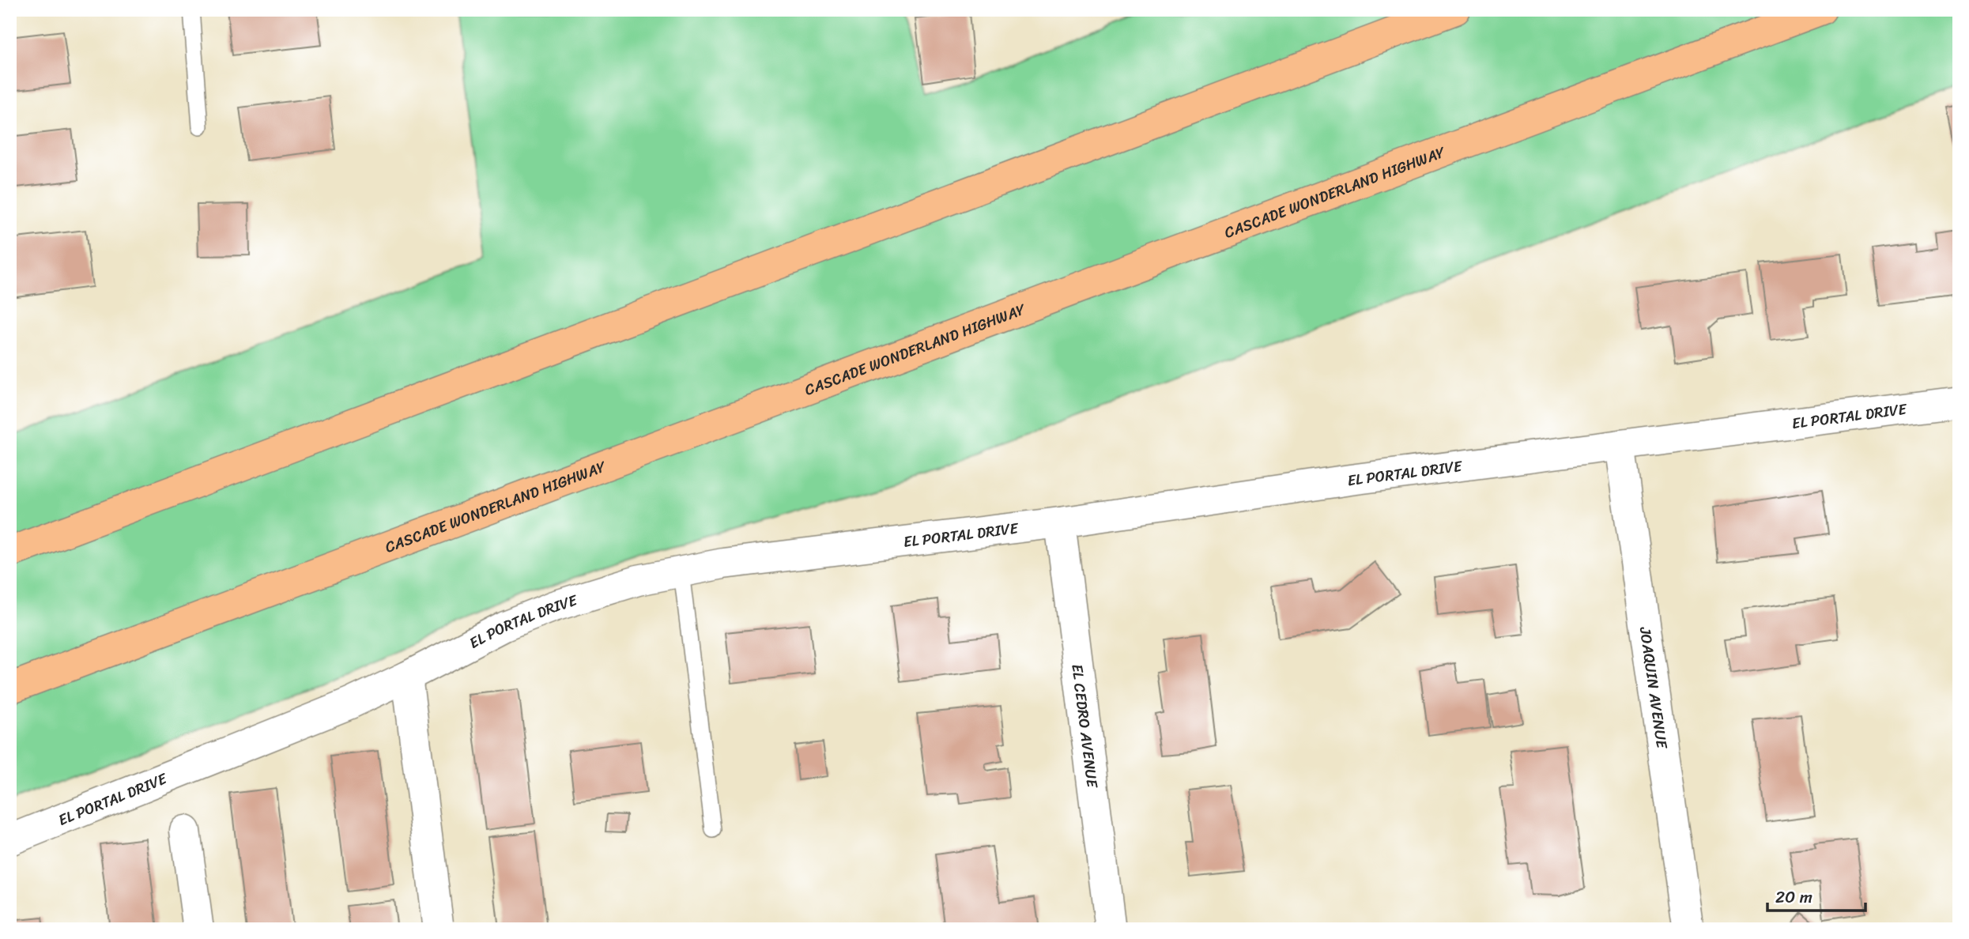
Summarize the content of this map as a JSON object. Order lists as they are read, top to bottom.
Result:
{
  "streets": {
    "highway": ["CASCADE WONDERLAND HIGHWAY"],
    "street": ["EL PORTAL DRIVE", "JOAQUIN AVENUE", "EL CEDRO AVENUE"]
  },
  "crossings": [
    ["EL PORTAL DRIVE", "JOAQUIN AVENUE"],
    ["EL PORTAL DRIVE", "EL CEDRO AVENUE"]
  ],
  "scale_bar": "20 m"
}
